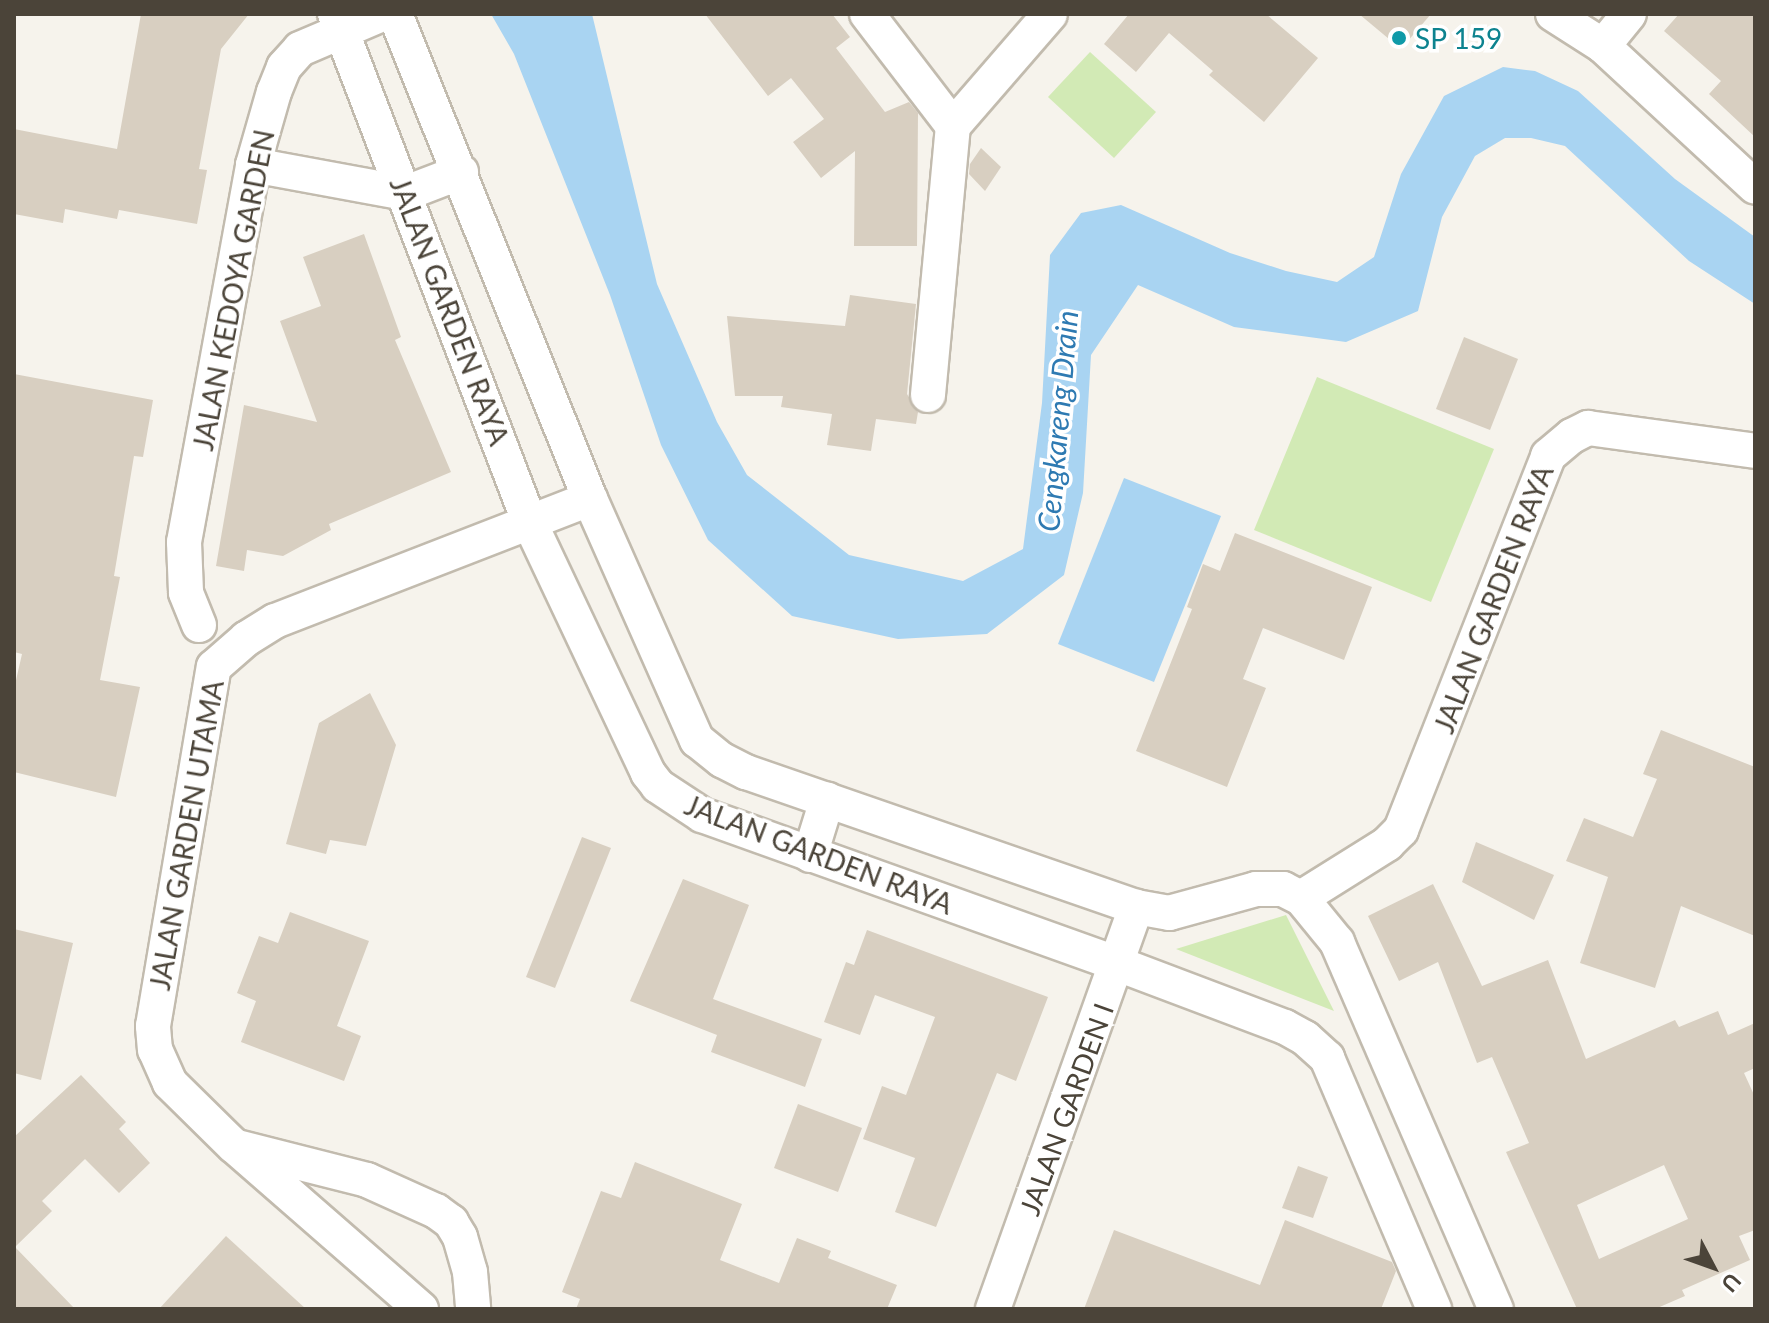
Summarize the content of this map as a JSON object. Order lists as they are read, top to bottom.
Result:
{
  "streets": {
    "street": [
      "JALAN KEDOYA GARDEN",
      "JALAN GARDEN RAYA",
      "JALAN GARDEN UTAMA",
      "JALAN GARDEN I"
    ]
  },
  "crossings": [
    ["JALAN KEDOYA GARDEN", "JALAN GARDEN RAYA"],
    ["JALAN GARDEN RAYA", "JALAN GARDEN UTAMA"],
    ["JALAN GARDEN RAYA", "JALAN GARDEN I"]
  ],
  "water": ["Cengkareng Drain"],
  "places": ["SP 159"],
  "north": "bottom right"
}
